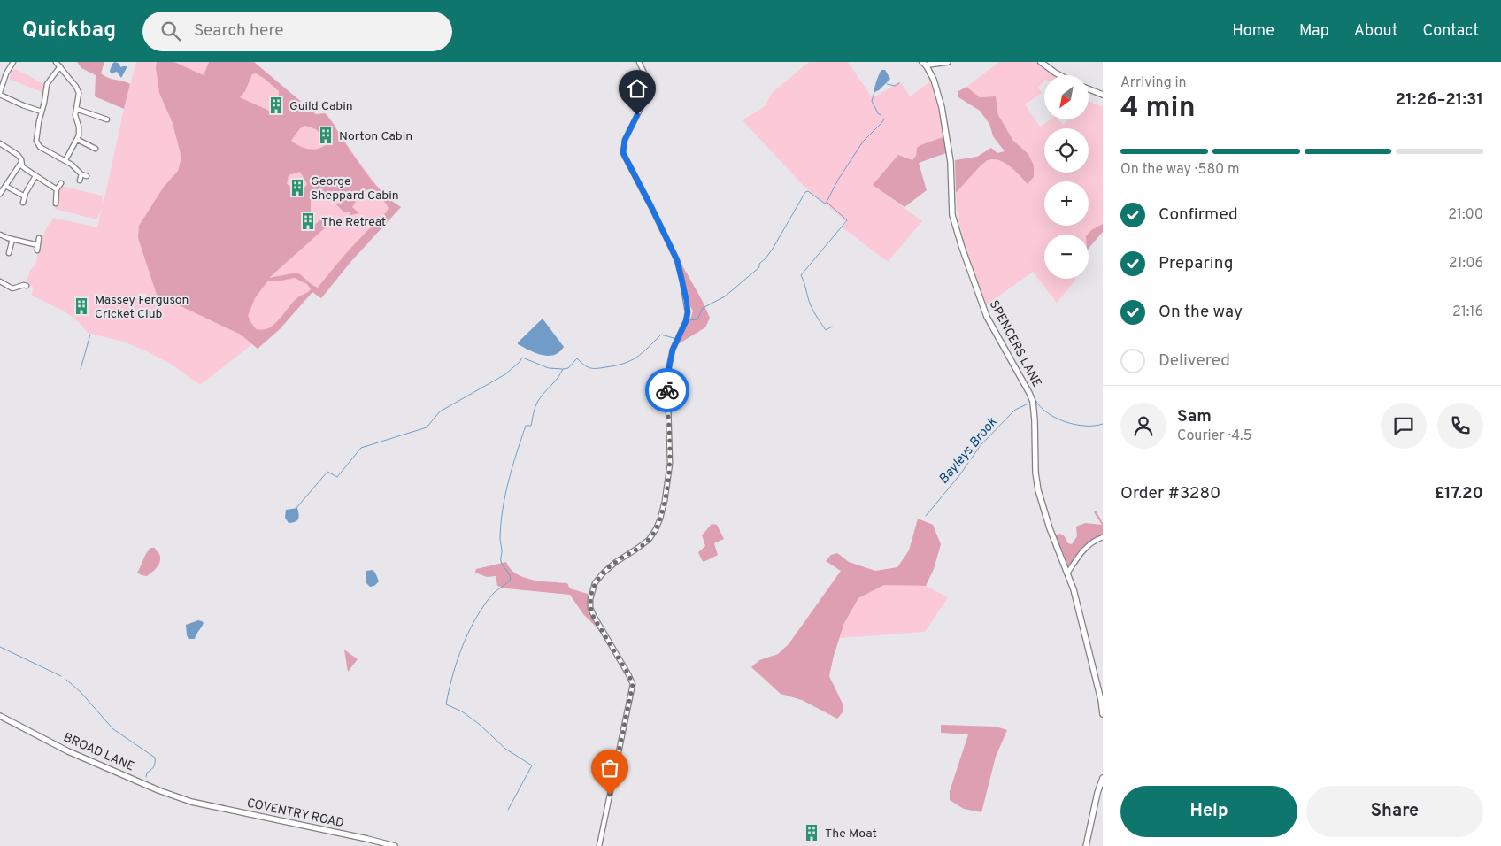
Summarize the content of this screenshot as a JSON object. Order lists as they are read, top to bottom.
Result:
{
  "streets": {
    "street": ["SPENCERS LANE", "BROAD LANE", "COVENTRY ROAD"]
  },
  "crossings": [
    ["BROAD LANE", "COVENTRY ROAD"]
  ],
  "water": ["Bayleys Brook"],
  "places": {
    "building": [
      "Guild Cabin",
      "Norton Cabin",
      "George Sheppard Cabin",
      "The Retreat",
      "Massey Ferguson Cricket Club",
      "The Moat"
    ]
  },
  "north": "bottom left",
  "page": {
    "header": "Quickbag",
    "search": "Search here",
    "nav": [
      "Home",
      "Map",
      "About",
      "Contact"
    ],
    "heading": ["4 min", "Arriving in", "21:26–21:31"],
    "panel": [
      "Sam",
      "Courier · 4.5",
      "Order #3280",
      "£17.20"
    ],
    "map_buttons": ["+", "−"],
    "bar": "On the way · 580 m",
    "list": [
      ["Confirmed", "21:00"],
      ["Preparing", "21:06"],
      ["On the way", "21:16"],
      "Delivered"
    ],
    "buttons": ["Help", "Share"]
  }
}
